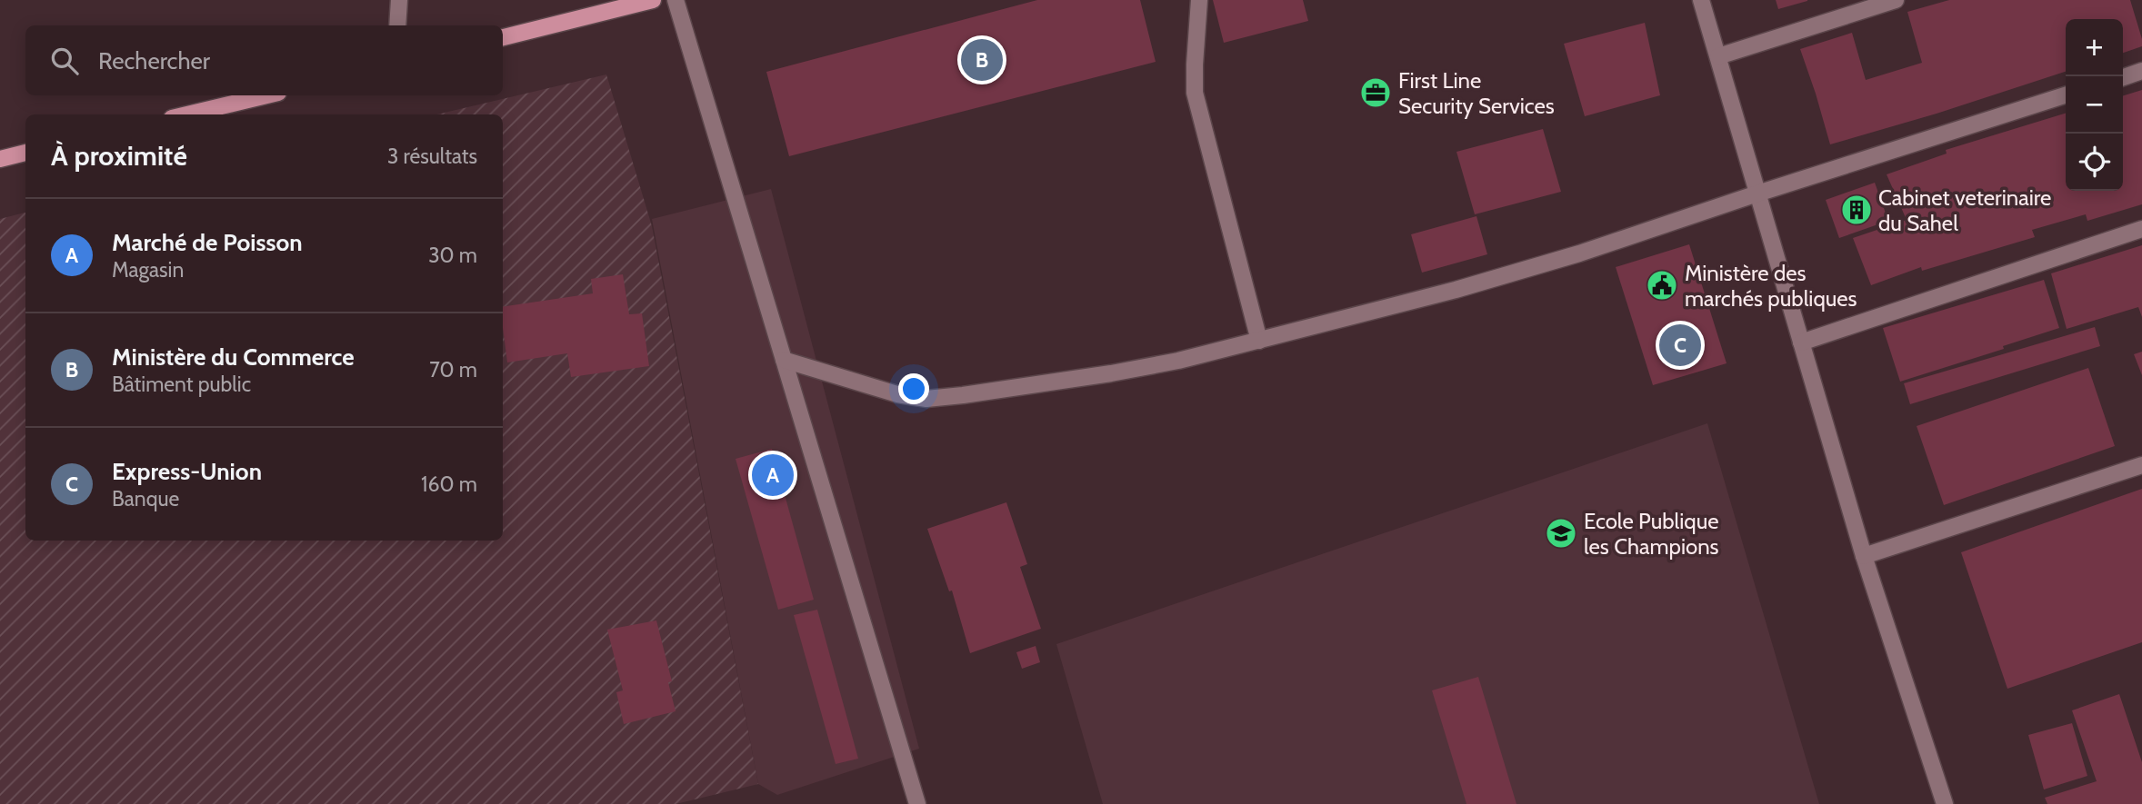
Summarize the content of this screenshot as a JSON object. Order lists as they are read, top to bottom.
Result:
{
  "places": {
    "office": ["First Line Security Services"],
    "building": ["Cabinet veterinaire du Sahel"],
    "public building": ["Ministère des marchés publiques"],
    "school or university": ["Ecole Publique les Champions"]
  },
  "page": {
    "map_buttons": ["+", "−"],
    "search": "Rechercher",
    "pins": ["B", "C", "A"],
    "heading": ["À proximité", "3 résultats"],
    "list": [
      {
        "mark": "A",
        "name": "Marché de Poisson",
        "note": "Magasin",
        "value": "30 m"
      },
      {
        "mark": "B",
        "name": "Ministère du Commerce",
        "note": "Bâtiment public",
        "value": "70 m"
      },
      {
        "mark": "C",
        "name": "Express-Union",
        "note": "Banque",
        "value": "160 m"
      }
    ]
  }
}
